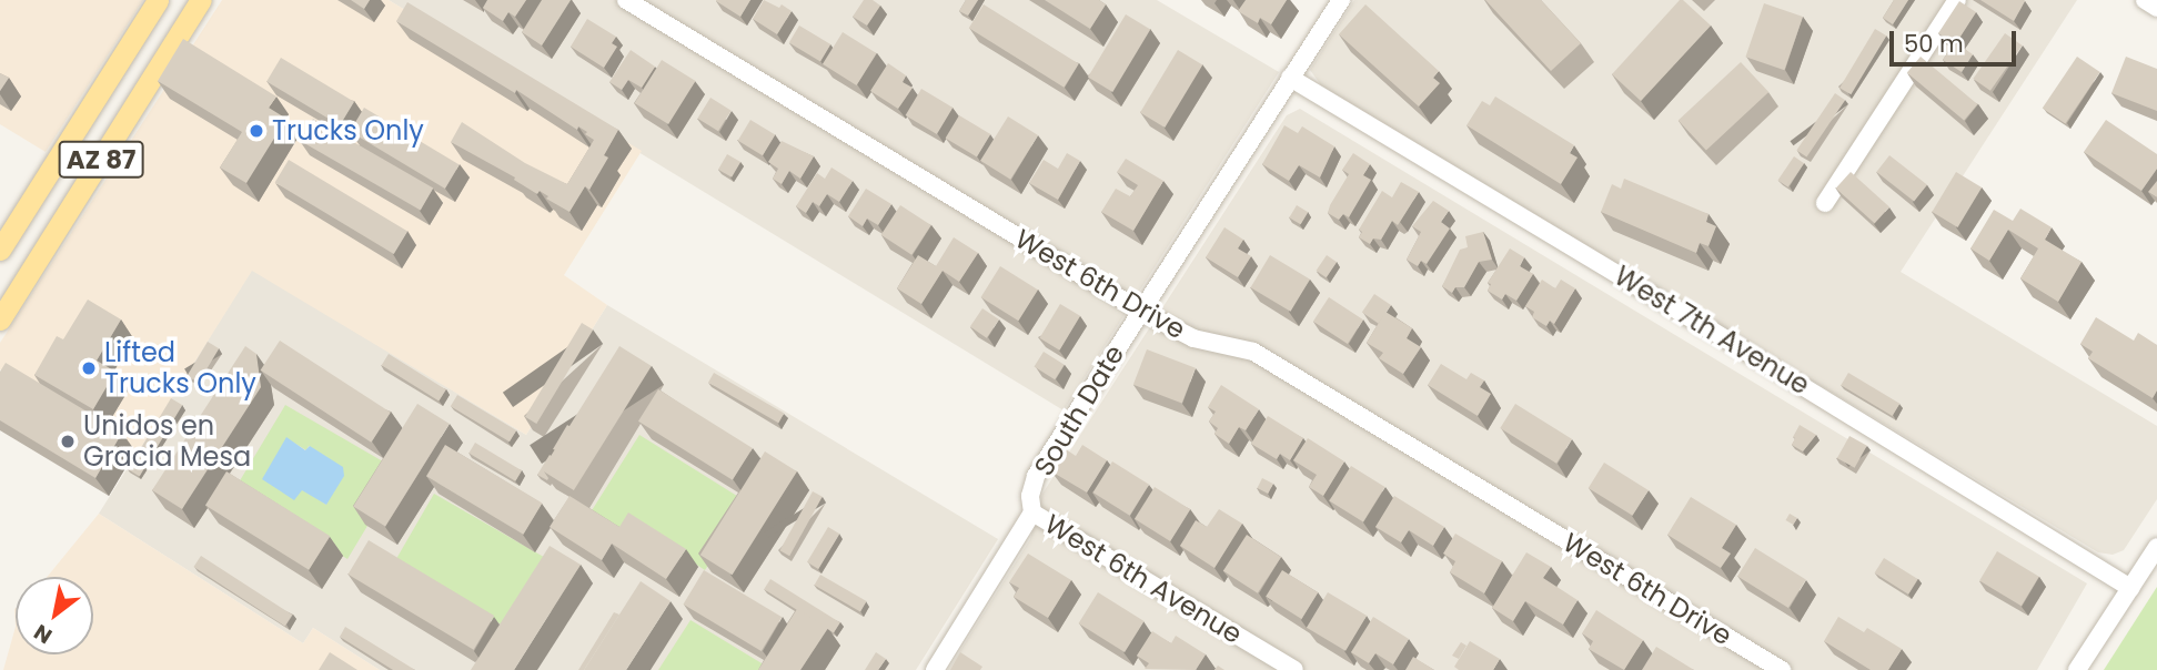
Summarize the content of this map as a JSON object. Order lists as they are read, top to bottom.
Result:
{
  "streets": {
    "main road": ["AZ 87"],
    "street": [
      "West 6th Drive",
      "West 7th Avenue",
      "South Date",
      "West 6th Avenue"
    ]
  },
  "crossings": [
    ["West 6th Drive", "South Date"],
    ["West 7th Avenue", "South Date"],
    ["South Date", "West 6th Avenue"]
  ],
  "places": ["Trucks Only", "Lifted Trucks Only", "Unidos en Gracia Mesa"],
  "scale_bar": "50 m",
  "north": "bottom left"
}
